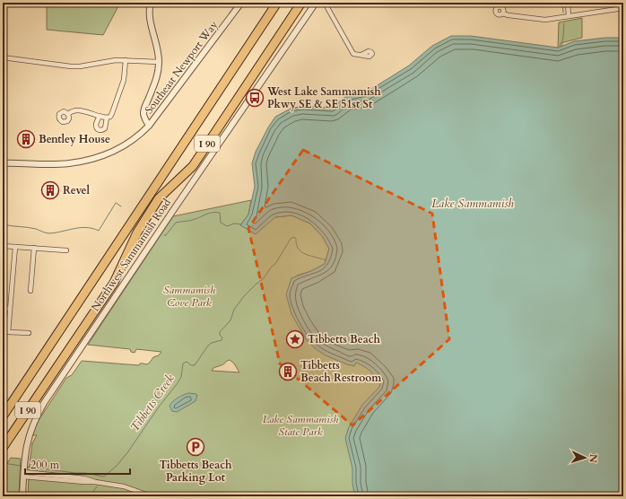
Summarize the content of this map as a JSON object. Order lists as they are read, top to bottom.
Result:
{
  "streets": {
    "highway": ["I 90"],
    "street": ["Southeast Newport Way", "Northwest Sammamish Road"]
  },
  "water": ["Lake Sammamish", "Tibbetts Creek"],
  "parks": ["Sammamish Cove Park", "Lake Sammamish State Park"],
  "places": {
    "bus stop": ["West Lake Sammamish Pkwy SE & SE 51st St"],
    "building": ["Bentley House", "Revel", "Tibbetts Beach Restroom"],
    "place": ["Tibbetts Beach"],
    "parking": ["Tibbetts Beach Parking Lot"]
  },
  "scale_bar": "200 m",
  "north": "right"
}
